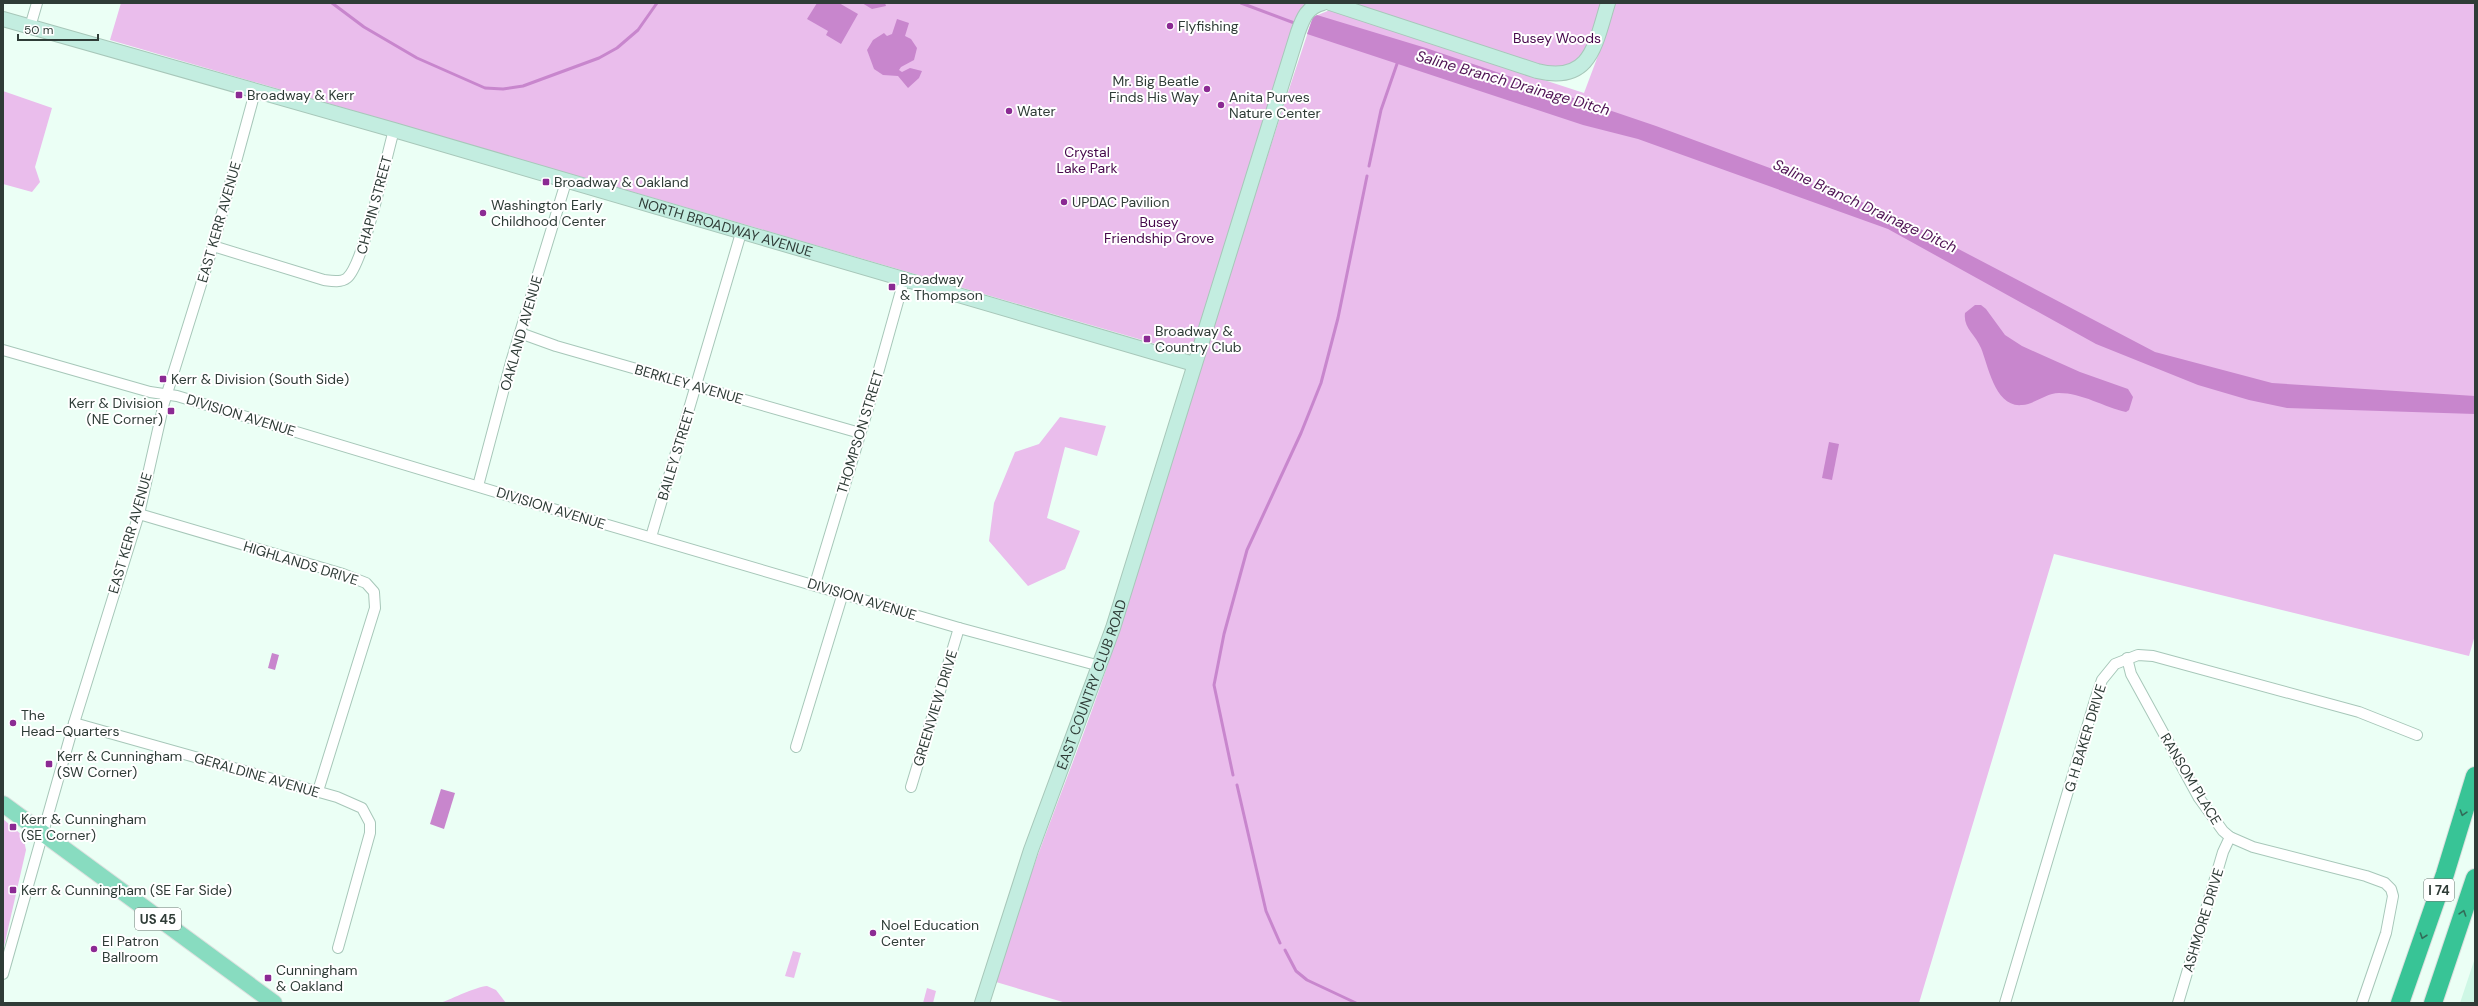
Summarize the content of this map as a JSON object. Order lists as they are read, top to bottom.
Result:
{
  "streets": {
    "highway": ["I 74"],
    "main road": ["US 45"],
    "street": [
      "CHAPIN STREET",
      "EAST KERR AVENUE",
      "NORTH BROADWAY AVENUE",
      "OAKLAND AVENUE",
      "BERKLEY AVENUE",
      "DIVISION AVENUE",
      "THOMPSON STREET",
      "BAILEY STREET",
      "HIGHLANDS DRIVE",
      "EAST COUNTRY CLUB ROAD",
      "GREENVIEW DRIVE",
      "G H BAKER DRIVE",
      "GERALDINE AVENUE",
      "RANSOM PLACE",
      "ASHMORE DRIVE"
    ]
  },
  "crossings": [
    ["CHAPIN STREET", "EAST KERR AVENUE"],
    ["CHAPIN STREET", "NORTH BROADWAY AVENUE"],
    ["EAST KERR AVENUE", "NORTH BROADWAY AVENUE"],
    ["EAST KERR AVENUE", "DIVISION AVENUE"],
    ["EAST KERR AVENUE", "HIGHLANDS DRIVE"],
    ["EAST KERR AVENUE", "GERALDINE AVENUE"],
    ["EAST KERR AVENUE", "US 45"],
    ["NORTH BROADWAY AVENUE", "OAKLAND AVENUE"],
    ["NORTH BROADWAY AVENUE", "THOMPSON STREET"],
    ["NORTH BROADWAY AVENUE", "BAILEY STREET"],
    ["NORTH BROADWAY AVENUE", "EAST COUNTRY CLUB ROAD"],
    ["OAKLAND AVENUE", "BERKLEY AVENUE"],
    ["OAKLAND AVENUE", "DIVISION AVENUE"],
    ["BERKLEY AVENUE", "THOMPSON STREET"],
    ["BERKLEY AVENUE", "BAILEY STREET"],
    ["DIVISION AVENUE", "THOMPSON STREET"],
    ["DIVISION AVENUE", "BAILEY STREET"],
    ["DIVISION AVENUE", "EAST COUNTRY CLUB ROAD"],
    ["DIVISION AVENUE", "GREENVIEW DRIVE"],
    ["HIGHLANDS DRIVE", "GERALDINE AVENUE"],
    ["G H BAKER DRIVE", "RANSOM PLACE"],
    ["RANSOM PLACE", "ASHMORE DRIVE"]
  ],
  "water": ["Saline Branch Drainage Ditch"],
  "parks": ["Busey Woods", "Crystal Lake Park", "Busey Friendship Grove"],
  "places": {
    "other": [
      "Flyfishing",
      "Mr. Big Beatle Finds His Way",
      "Anita Purves Nature Center",
      "Water",
      "UPDAC Pavilion",
      "Washington Early Childhood Center",
      "The Head-Quarters",
      "Noel Education Center",
      "El Patron Ballroom"
    ],
    "transit": [
      "Broadway & Kerr",
      "Broadway & Oakland",
      "Broadway & Thompson",
      "Broadway & Country Club",
      "Kerr & Division (South Side)",
      "Kerr & Division (NE Corner)",
      "Kerr & Cunningham (SW Corner)",
      "Kerr & Cunningham (SE Corner)",
      "Kerr & Cunningham (SE Far Side)",
      "Cunningham & Oakland"
    ]
  },
  "scale_bar": "50 m"
}
